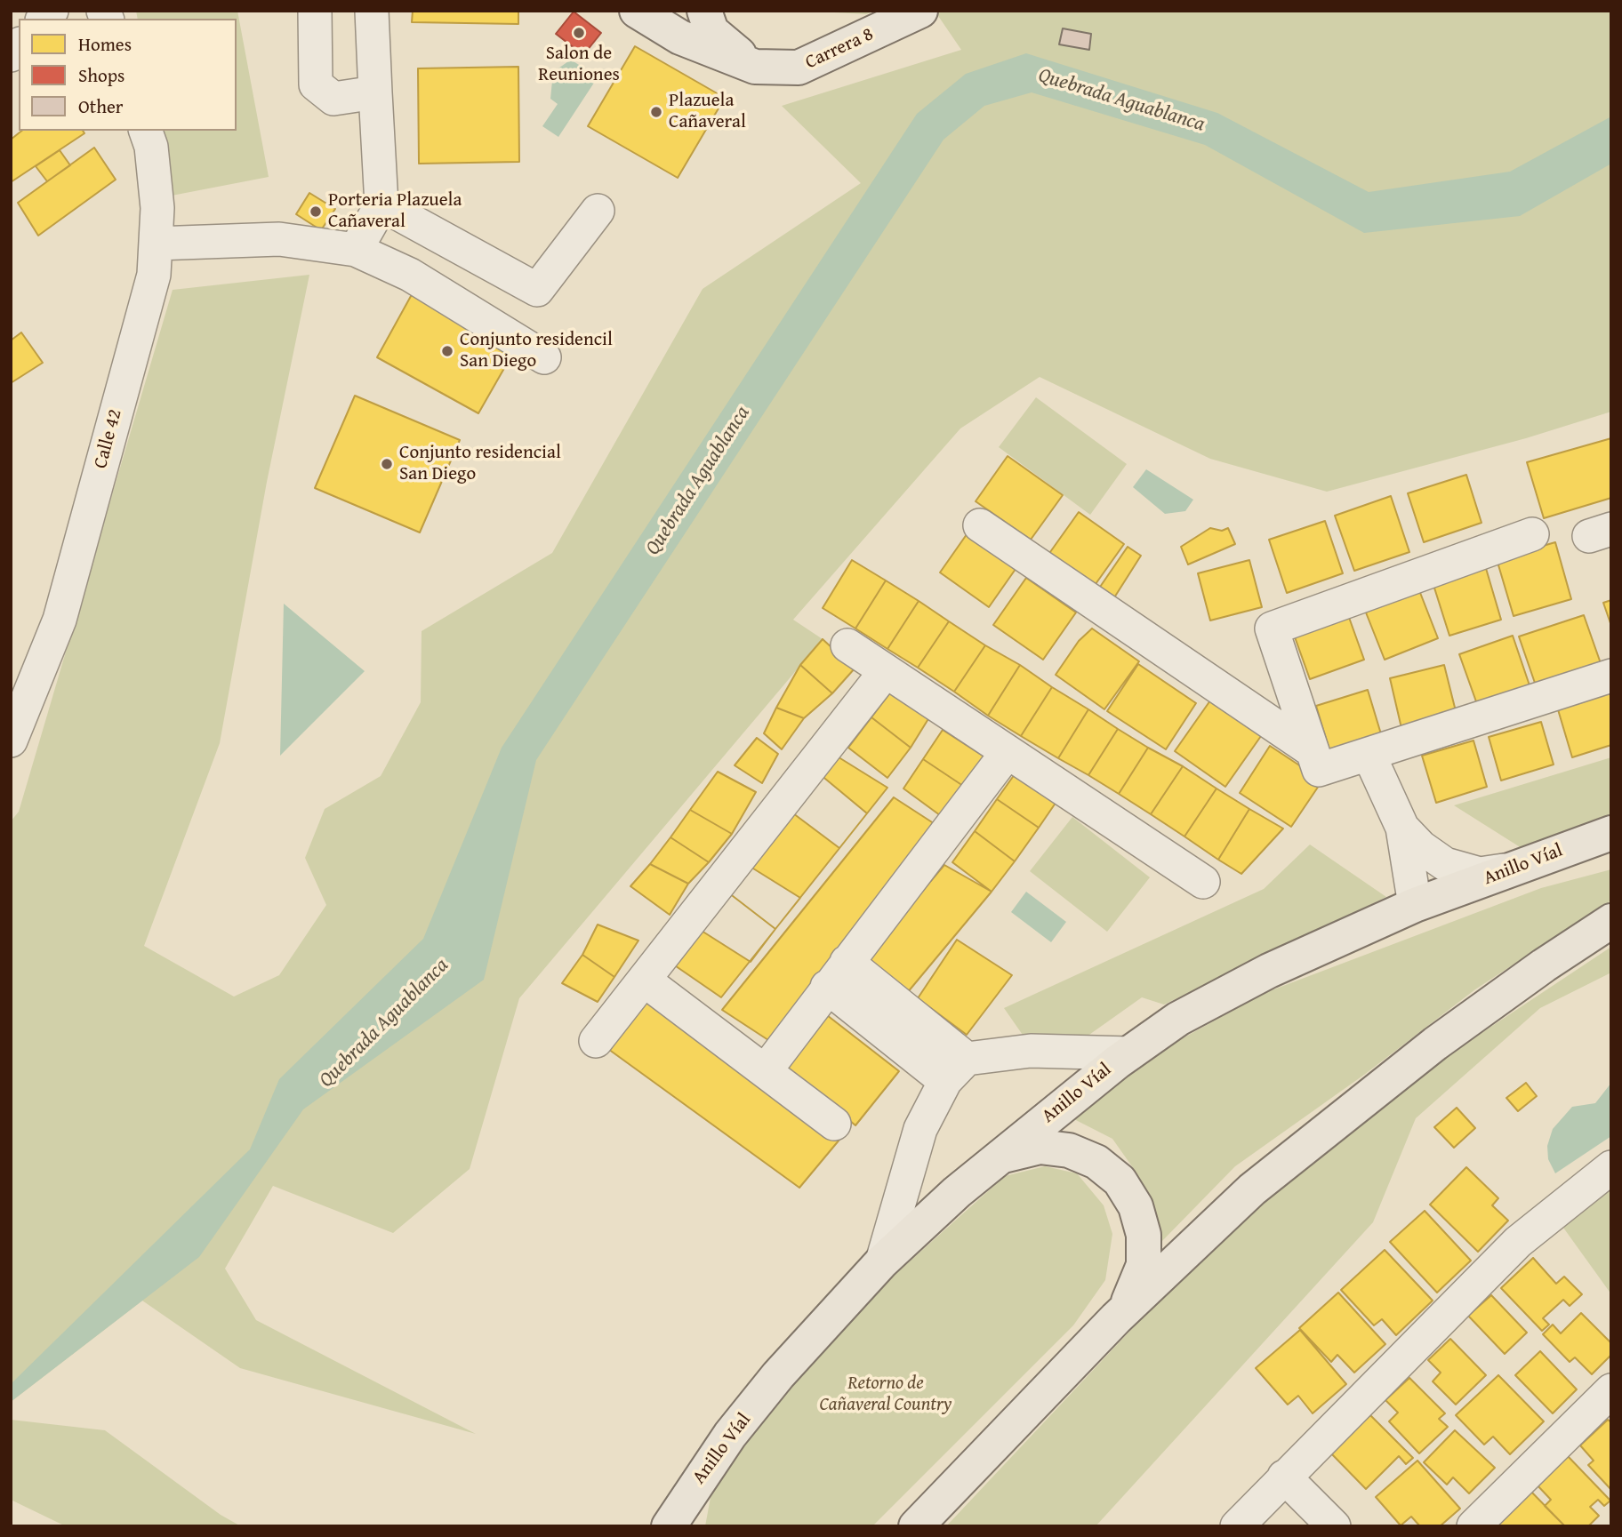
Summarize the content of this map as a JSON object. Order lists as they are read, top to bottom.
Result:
{
  "streets": {
    "main road": ["Carrera 8", "Anillo Víal"],
    "street": ["Calle 42"]
  },
  "water": ["Quebrada Aguablanca"],
  "parks": ["Retorno de Cañaveral Country"],
  "places": [
    "Salon de Reuniones",
    "Plazuela Cañaveral",
    "Porteria Plazuela Cañaveral",
    "Conjunto residencil San Diego",
    "Conjunto residencial San Diego"
  ],
  "legend": ["Homes", "Shops", "Other"]
}
